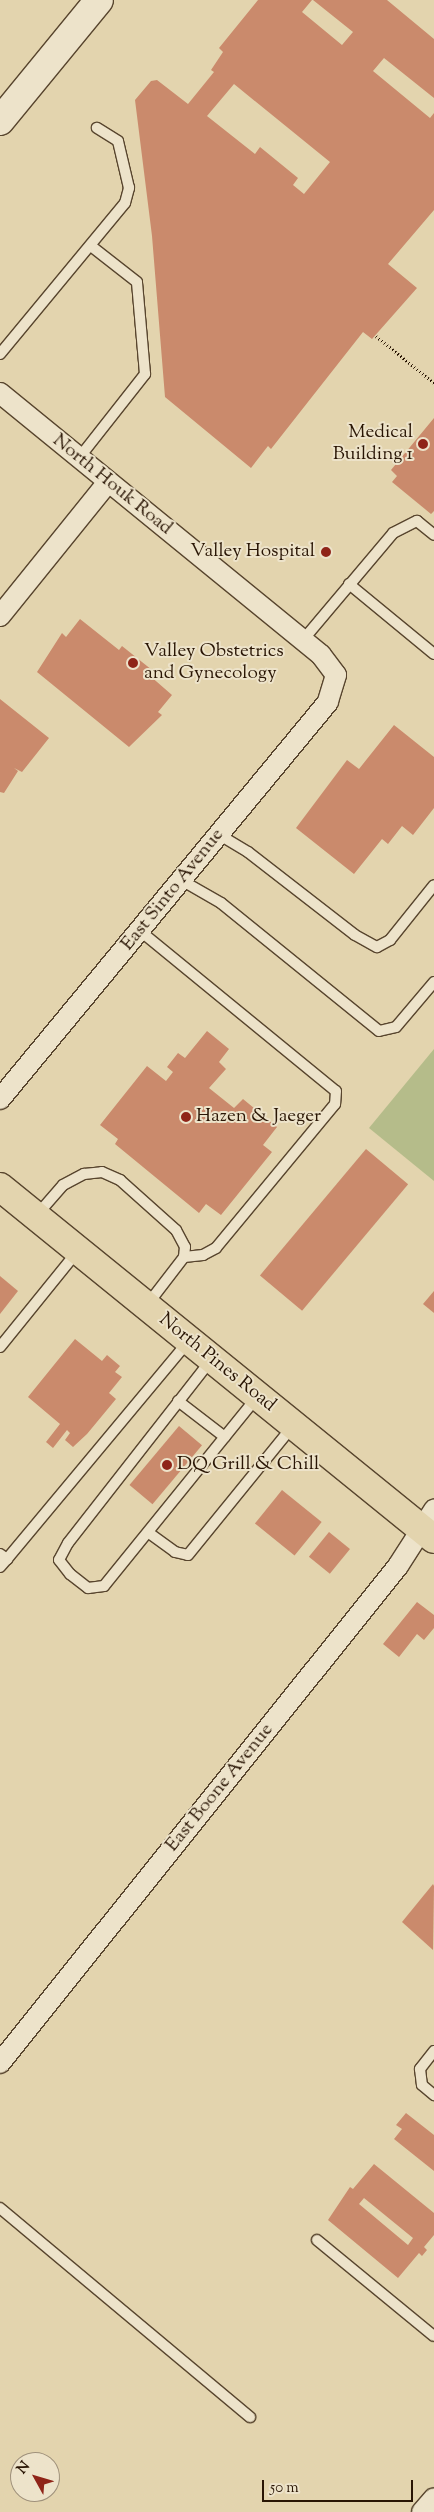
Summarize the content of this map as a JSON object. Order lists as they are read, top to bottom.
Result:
{
  "streets": {
    "main road": ["North Pines Road"],
    "street": ["North Houk Road", "East Sinto Avenue", "East Boone Avenue"]
  },
  "crossings": [
    ["North Houk Road", "East Sinto Avenue"],
    ["North Pines Road", "East Boone Avenue"]
  ],
  "places": [
    "Medical Building 1",
    "Valley Hospital",
    "Valley Obstetrics and Gynecology",
    "Hazen & Jaeger",
    "DQ Grill & Chill"
  ],
  "scale_bar": "50 m",
  "north": "top left"
}
